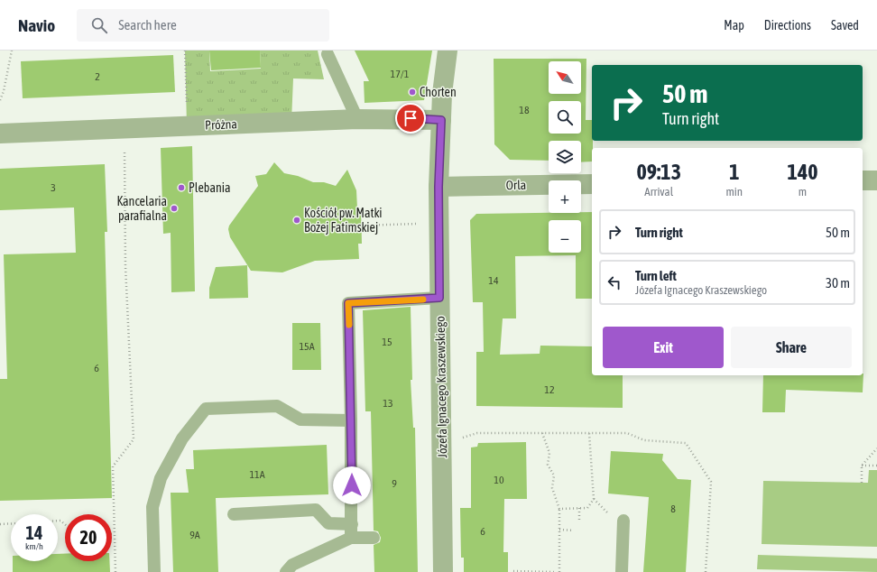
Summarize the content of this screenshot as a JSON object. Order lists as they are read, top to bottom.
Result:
{
  "streets": {
    "street": ["Próżna", "Orla", "Józefa Ignacego Kraszewskiego"]
  },
  "crossings": [
    ["Próżna", "Józefa Ignacego Kraszewskiego"],
    ["Orla", "Józefa Ignacego Kraszewskiego"]
  ],
  "places": [
    "Chorten",
    "Plebania",
    "Kancelaria parafialna",
    "Kościół pw. Matki Bożej Fatimskiej"
  ],
  "house_numbers": [
    "17/1",
    "2",
    "18",
    "3",
    "14",
    "15",
    "15A",
    "6",
    "12",
    "13",
    "11A",
    "10",
    "9",
    "8",
    "6",
    "9A"
  ],
  "north": "top left",
  "page": {
    "header": "Navio",
    "search": "Search here",
    "nav": ["Map", "Directions", "Saved"],
    "map_buttons": ["+", "−"],
    "turn": ["50 m", "Turn right"],
    "eta": [
      "09:13",
      "Arrival",
      "1",
      "min",
      "140",
      "m"
    ],
    "list": [
      {
        "name": "Turn right",
        "value": "50 m"
      },
      {
        "name": "Turn left",
        "note": "Józefa Ignacego Kraszewskiego",
        "value": "30 m"
      }
    ],
    "buttons": ["Exit", "Share"],
    "speed": "14 km/h",
    "limit": "20"
  }
}
